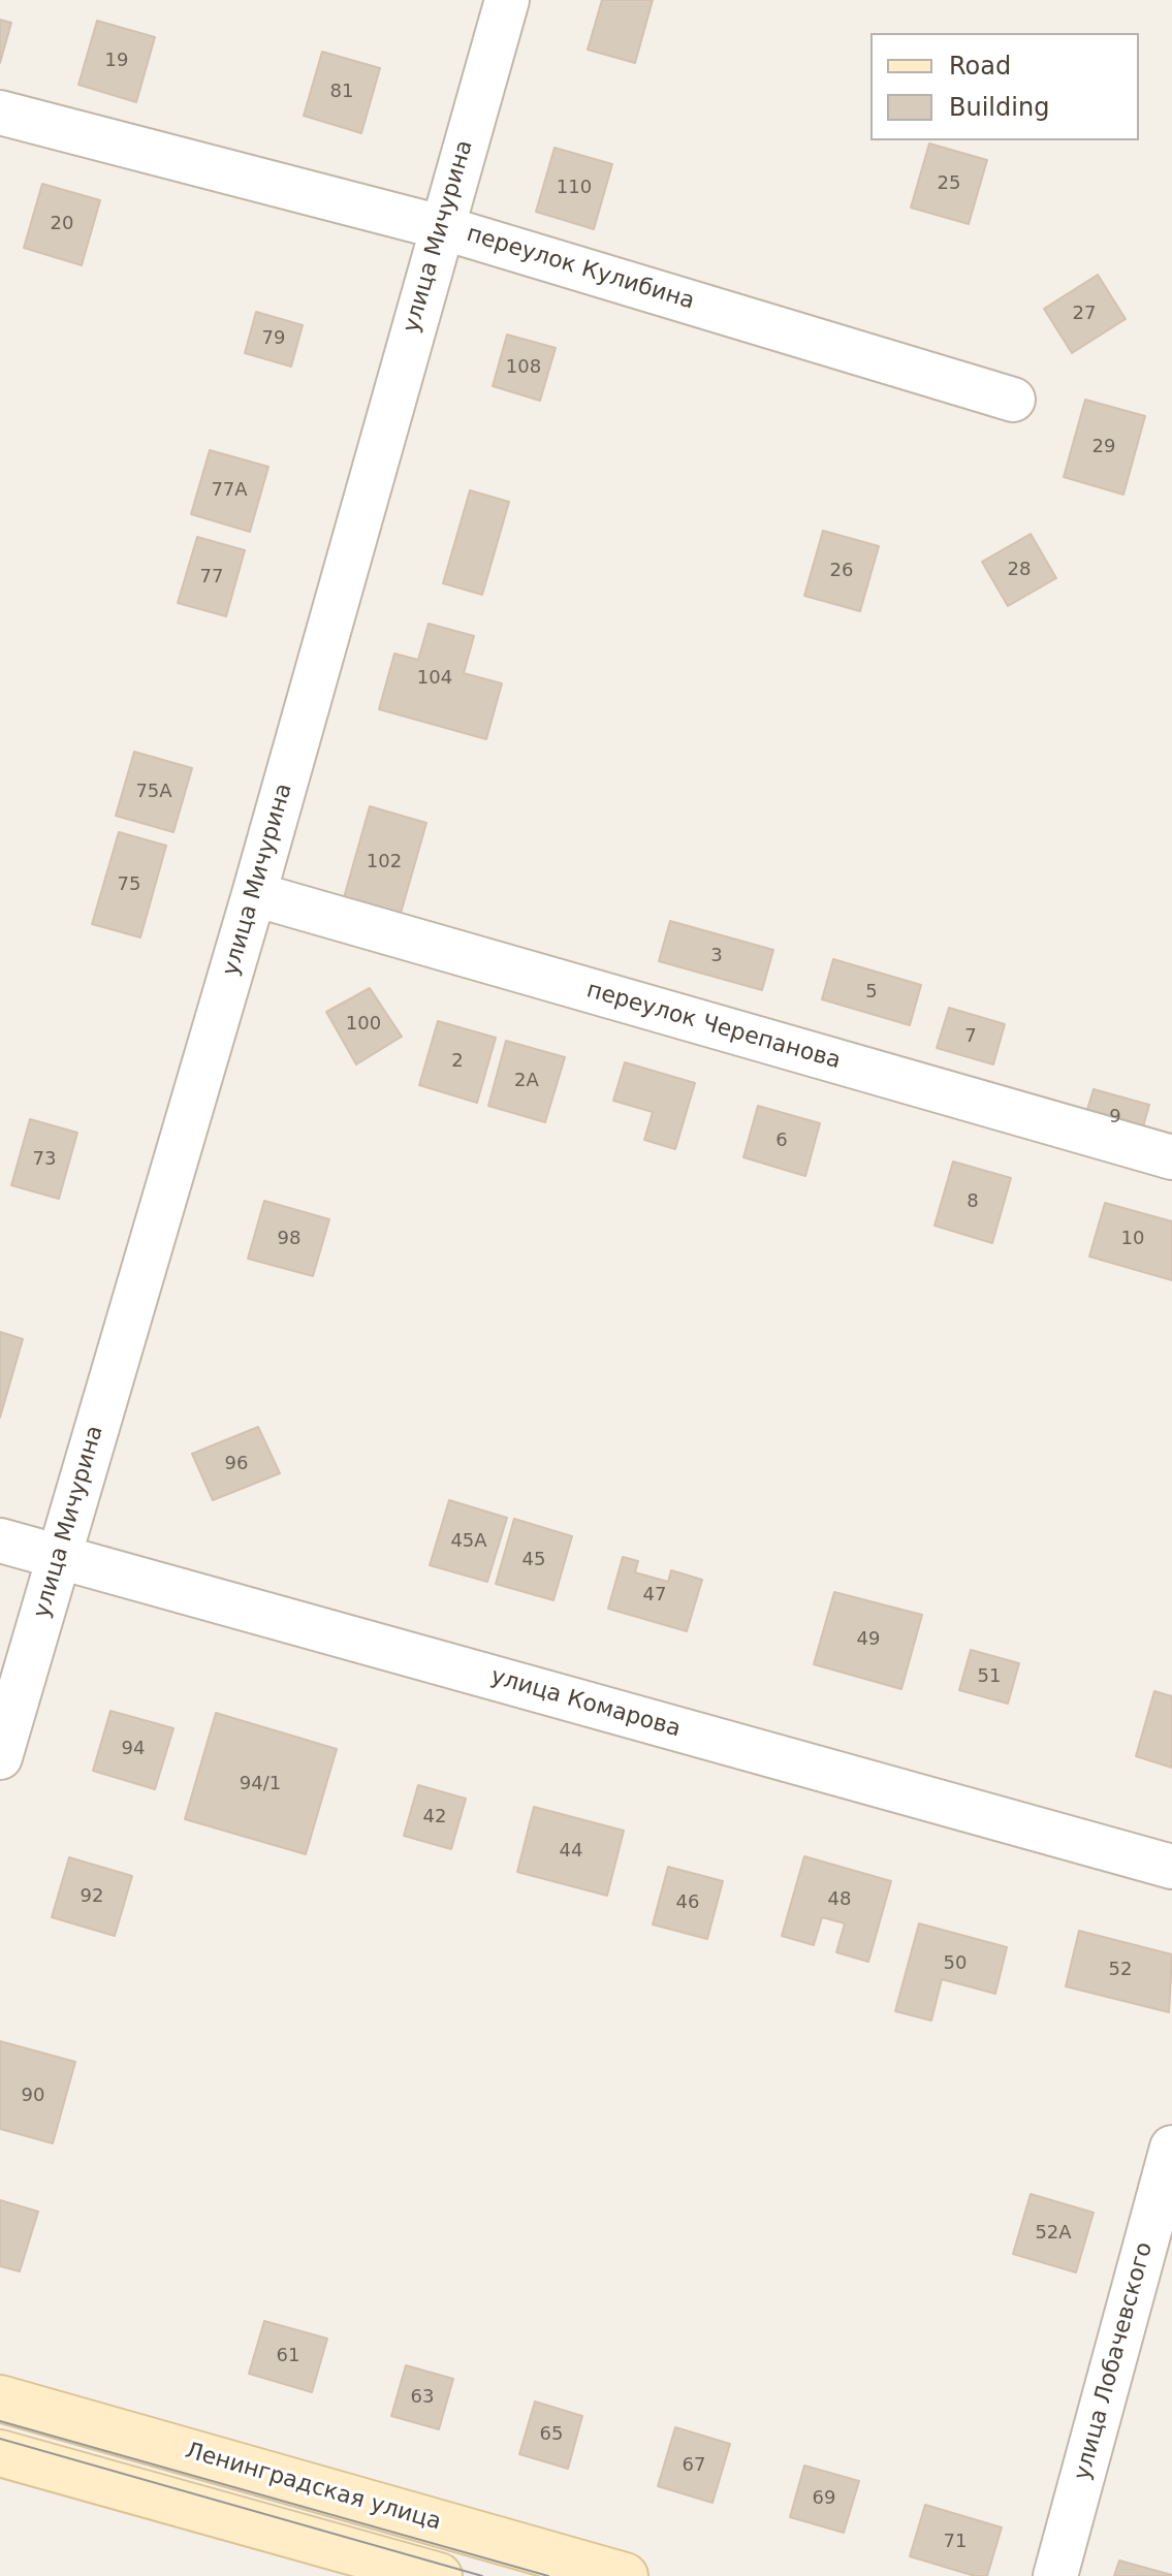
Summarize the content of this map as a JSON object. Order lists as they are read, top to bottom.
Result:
{
  "streets": {
    "main road": ["Ленинградская улица"],
    "street": [
      "улица Мичурина",
      "переулок Кулибина",
      "переулок Черепанова",
      "улица Комарова",
      "улица Лобачевского"
    ]
  },
  "crossings": [
    ["улица Мичурина", "переулок Кулибина"],
    ["улица Мичурина", "переулок Черепанова"],
    ["улица Мичурина", "улица Комарова"]
  ],
  "house_numbers": [
    "19",
    "81",
    "25",
    "110",
    "20",
    "27",
    "79",
    "108",
    "29",
    "77А",
    "28",
    "26",
    "77",
    "104",
    "75А",
    "102",
    "75",
    "3",
    "5",
    "100",
    "7",
    "2",
    "2А",
    "9",
    "6",
    "73",
    "8",
    "98",
    "10",
    "96",
    "45А",
    "45",
    "47",
    "49",
    "51",
    "94",
    "94/1",
    "42",
    "44",
    "92",
    "48",
    "46",
    "50",
    "52",
    "90",
    "52А",
    "61",
    "63",
    "65",
    "67",
    "69",
    "71"
  ],
  "legend": ["Road", "Building"]
}
